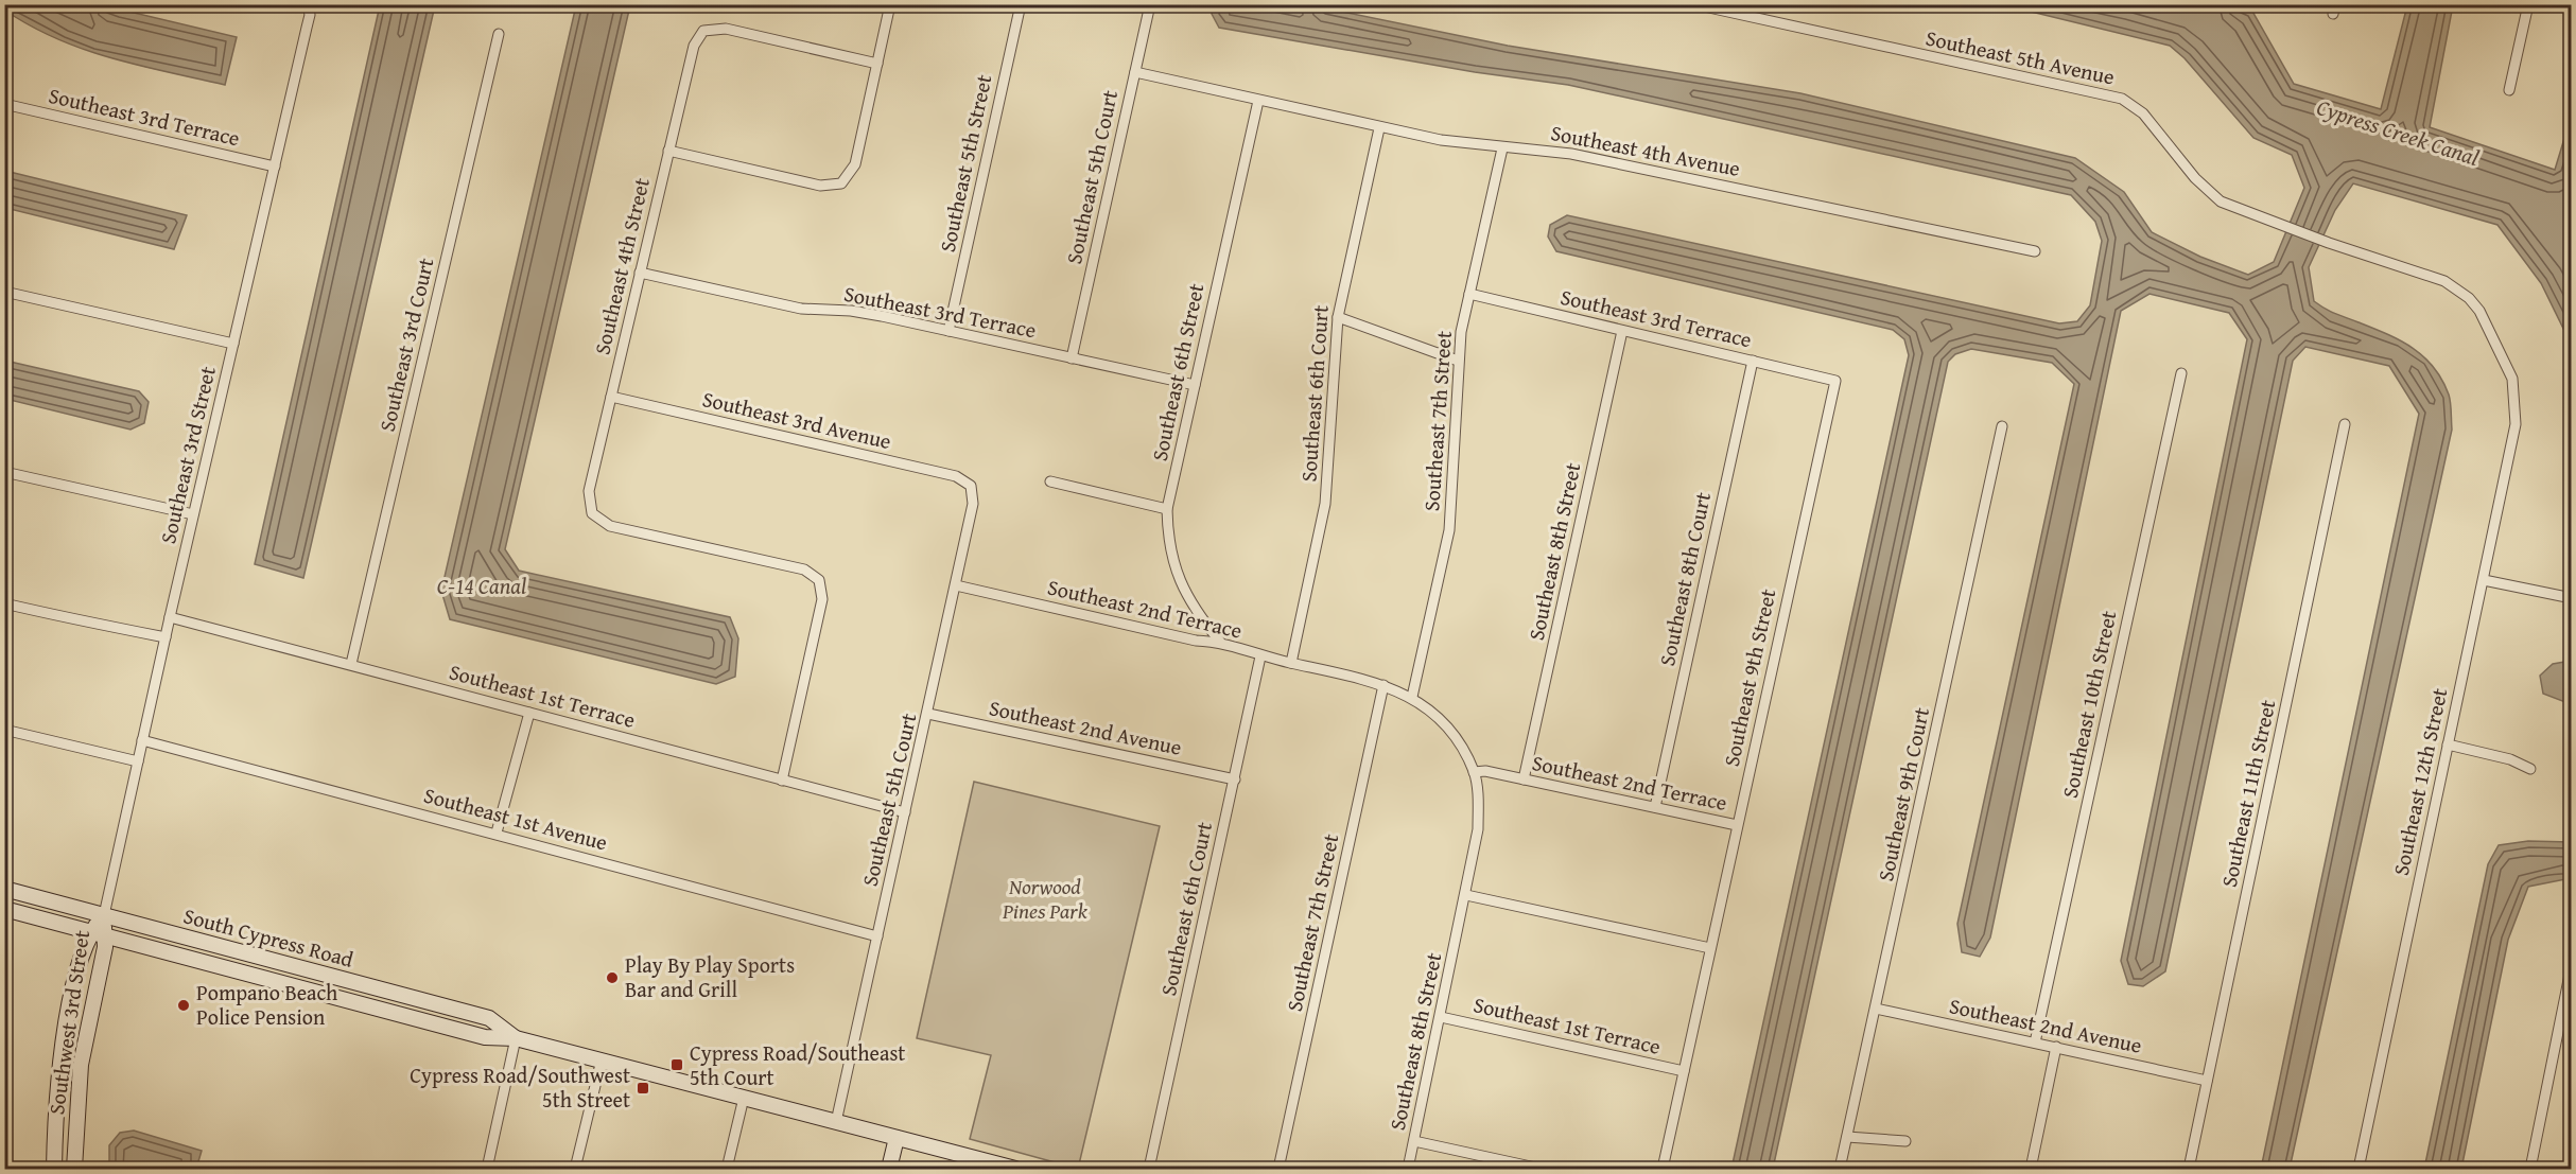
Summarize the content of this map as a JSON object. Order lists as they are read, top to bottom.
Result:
{
  "streets": {
    "street": [
      "Southeast 5th Avenue",
      "Southeast 3rd Terrace",
      "Southeast 4th Avenue",
      "Southeast 5th Street",
      "Southeast 5th Court",
      "Southeast 4th Street",
      "Southeast 3rd Court",
      "Southeast 6th Street",
      "Southeast 6th Court",
      "Southeast 3rd Avenue",
      "Southeast 7th Street",
      "Southeast 3rd Street",
      "Southeast 8th Street",
      "Southeast 8th Court",
      "Southeast 2nd Terrace",
      "Southeast 9th Street",
      "Southeast 1st Terrace",
      "Southeast 10th Street",
      "Southeast 2nd Avenue",
      "Southeast 12th Street",
      "Southeast 11th Street",
      "Southeast 9th Court",
      "Southeast 1st Avenue",
      "South Cypress Road",
      "Southwest 3rd Street"
    ]
  },
  "crossings": [
    ["Southeast 5th Avenue", "Southeast 12th Street"],
    ["Southeast 3rd Terrace", "Southeast 5th Street"],
    ["Southeast 3rd Terrace", "Southeast 5th Court"],
    ["Southeast 3rd Terrace", "Southeast 4th Street"],
    ["Southeast 3rd Terrace", "Southeast 6th Street"],
    ["Southeast 3rd Terrace", "Southeast 7th Street"],
    ["Southeast 3rd Terrace", "Southeast 3rd Street"],
    ["Southeast 3rd Terrace", "Southeast 8th Street"],
    ["Southeast 3rd Terrace", "Southeast 8th Court"],
    ["Southeast 3rd Terrace", "Southeast 9th Street"],
    ["Southeast 4th Avenue", "Southeast 5th Court"],
    ["Southeast 4th Avenue", "Southeast 6th Street"],
    ["Southeast 4th Avenue", "Southeast 6th Court"],
    ["Southeast 4th Avenue", "Southeast 7th Street"],
    ["Southeast 5th Court", "Southeast 3rd Avenue"],
    ["Southeast 5th Court", "Southeast 2nd Terrace"],
    ["Southeast 5th Court", "Southeast 1st Terrace"],
    ["Southeast 5th Court", "Southeast 2nd Avenue"],
    ["Southeast 5th Court", "Southeast 1st Avenue"],
    ["Southeast 5th Court", "South Cypress Road"],
    ["Southeast 4th Street", "Southeast 3rd Avenue"],
    ["Southeast 4th Street", "Southeast 1st Terrace"],
    ["Southeast 3rd Court", "Southeast 1st Terrace"],
    ["Southeast 6th Street", "Southeast 2nd Terrace"],
    ["Southeast 6th Court", "Southeast 2nd Terrace"],
    ["Southeast 6th Court", "Southeast 2nd Avenue"],
    ["Southeast 7th Street", "Southeast 2nd Terrace"],
    ["Southeast 3rd Street", "Southeast 1st Terrace"],
    ["Southeast 3rd Street", "Southeast 1st Avenue"],
    ["Southeast 3rd Street", "South Cypress Road"],
    ["Southeast 3rd Street", "Southwest 3rd Street"],
    ["Southeast 8th Street", "Southeast 2nd Terrace"],
    ["Southeast 8th Street", "Southeast 1st Terrace"],
    ["Southeast 8th Court", "Southeast 2nd Terrace"],
    ["Southeast 2nd Terrace", "Southeast 9th Street"],
    ["Southeast 9th Street", "Southeast 1st Terrace"],
    ["Southeast 10th Street", "Southeast 2nd Avenue"],
    ["Southeast 2nd Avenue", "Southeast 11th Street"],
    ["Southeast 2nd Avenue", "Southeast 9th Court"],
    ["South Cypress Road", "Southwest 3rd Street"]
  ],
  "water": ["Cypress Creek Canal", "C-14 Canal"],
  "parks": ["Norwood Pines Park"],
  "places": {
    "other": ["Play By Play Sports Bar and Grill", "Pompano Beach Police Pension"],
    "transit": ["Cypress Road/Southeast 5th Court", "Cypress Road/Southwest 5th Street"]
  }
}
